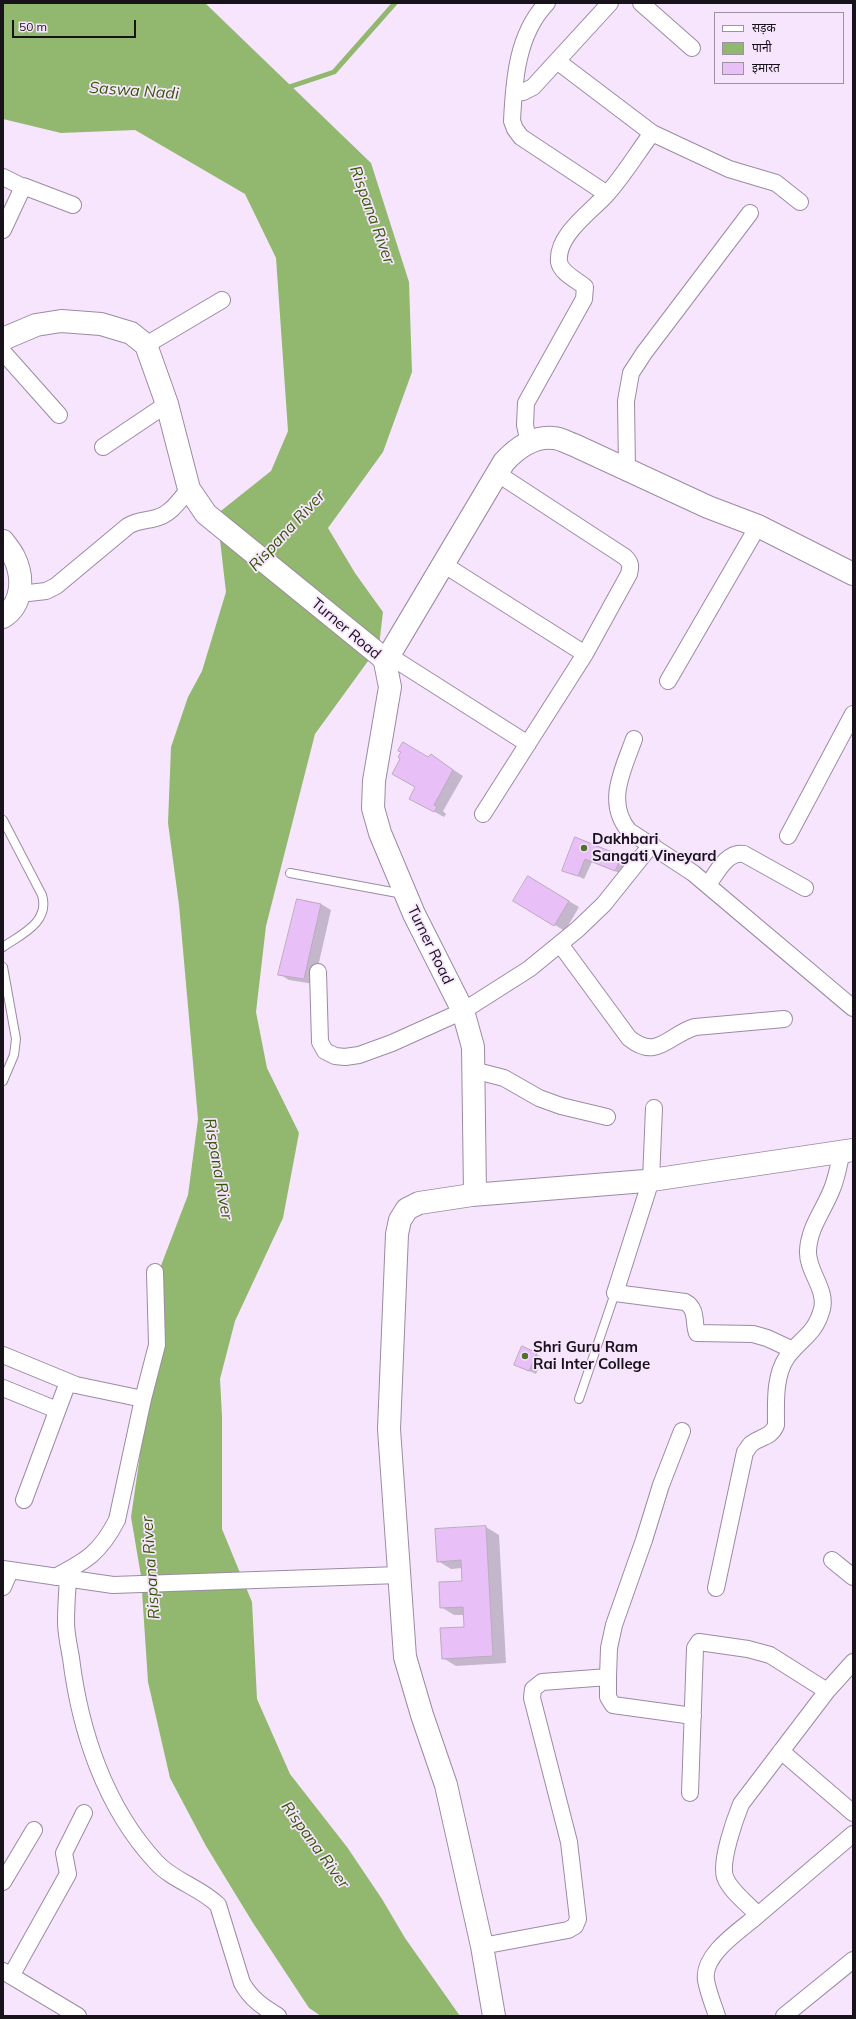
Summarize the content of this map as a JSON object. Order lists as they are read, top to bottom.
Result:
{
  "streets": {
    "main road": ["Turner Road"]
  },
  "water": ["Saswa Nadi", "Rispana River"],
  "places": ["Dakhbari Sangati Vineyard", "Shri Guru Ram Rai Inter College"],
  "legend": ["सड़क", "पानी", "इमारत"],
  "scale_bar": "50 m"
}
